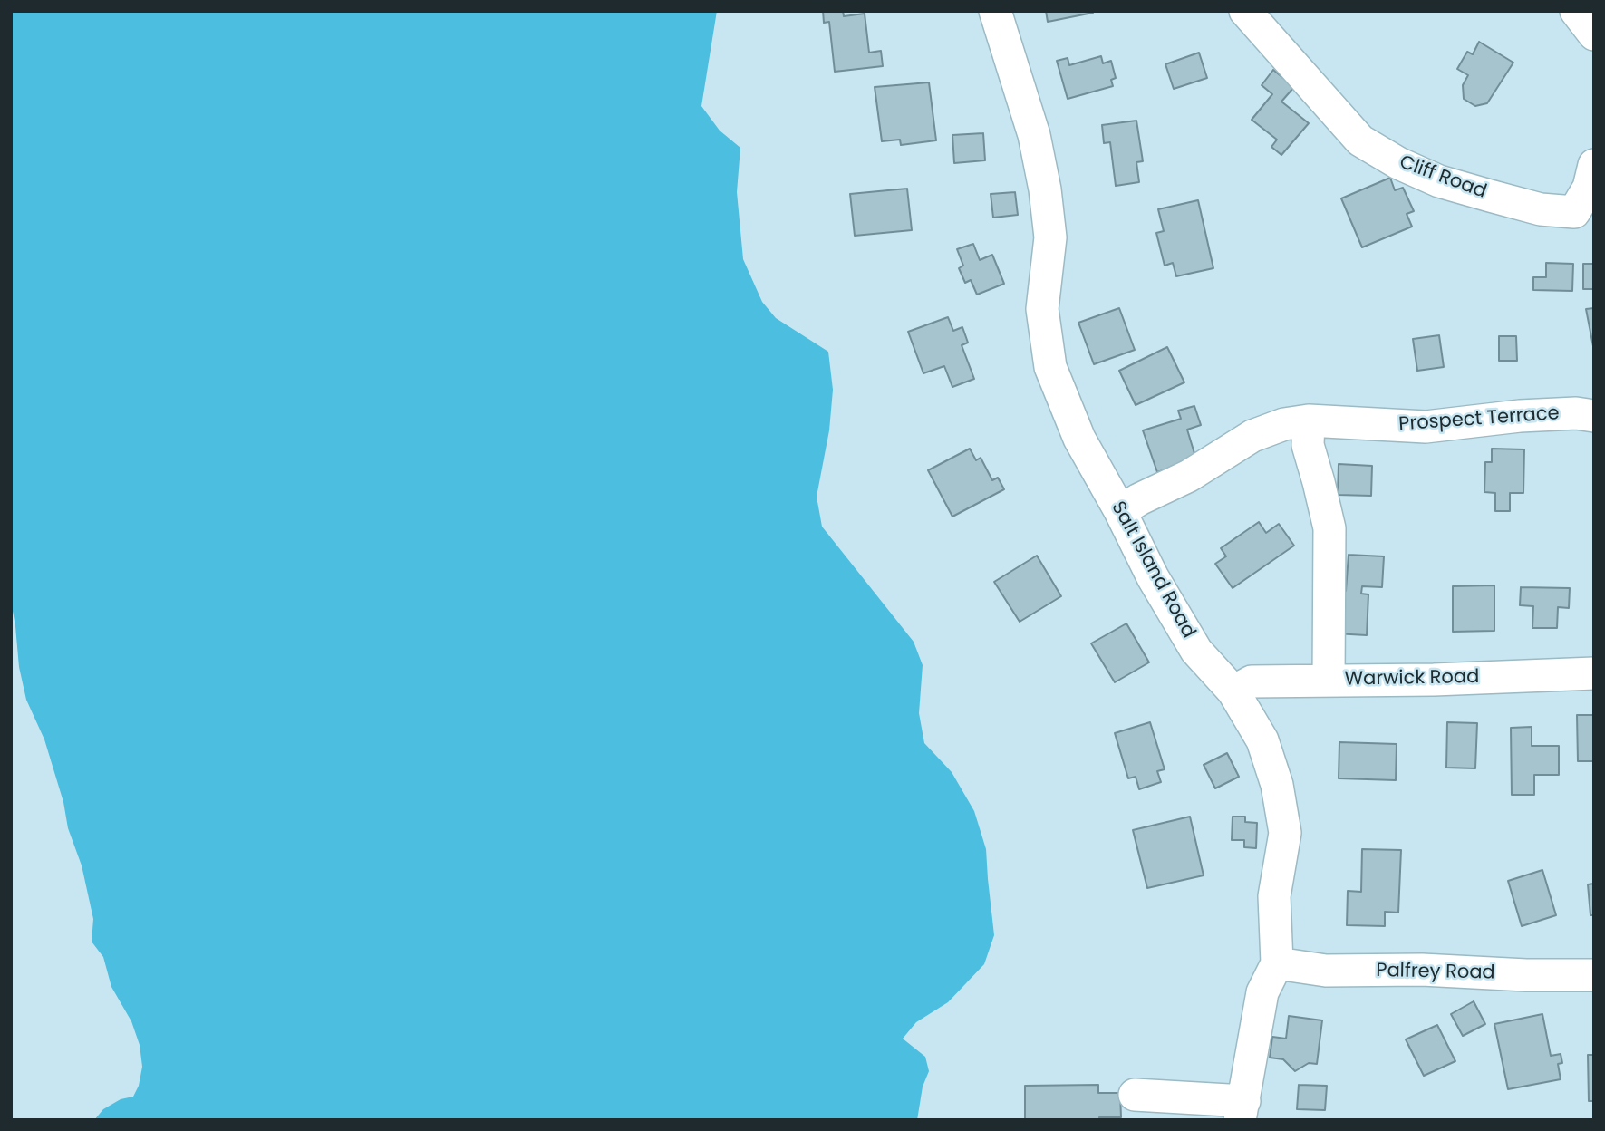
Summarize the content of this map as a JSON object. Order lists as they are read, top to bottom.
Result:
{
  "streets": {
    "street": [
      "Cliff Road",
      "Prospect Terrace",
      "Salt Island Road",
      "Warwick Road",
      "Palfrey Road"
    ]
  },
  "crossings": [
    ["Prospect Terrace", "Salt Island Road"],
    ["Salt Island Road", "Warwick Road"],
    ["Salt Island Road", "Palfrey Road"]
  ]
}
